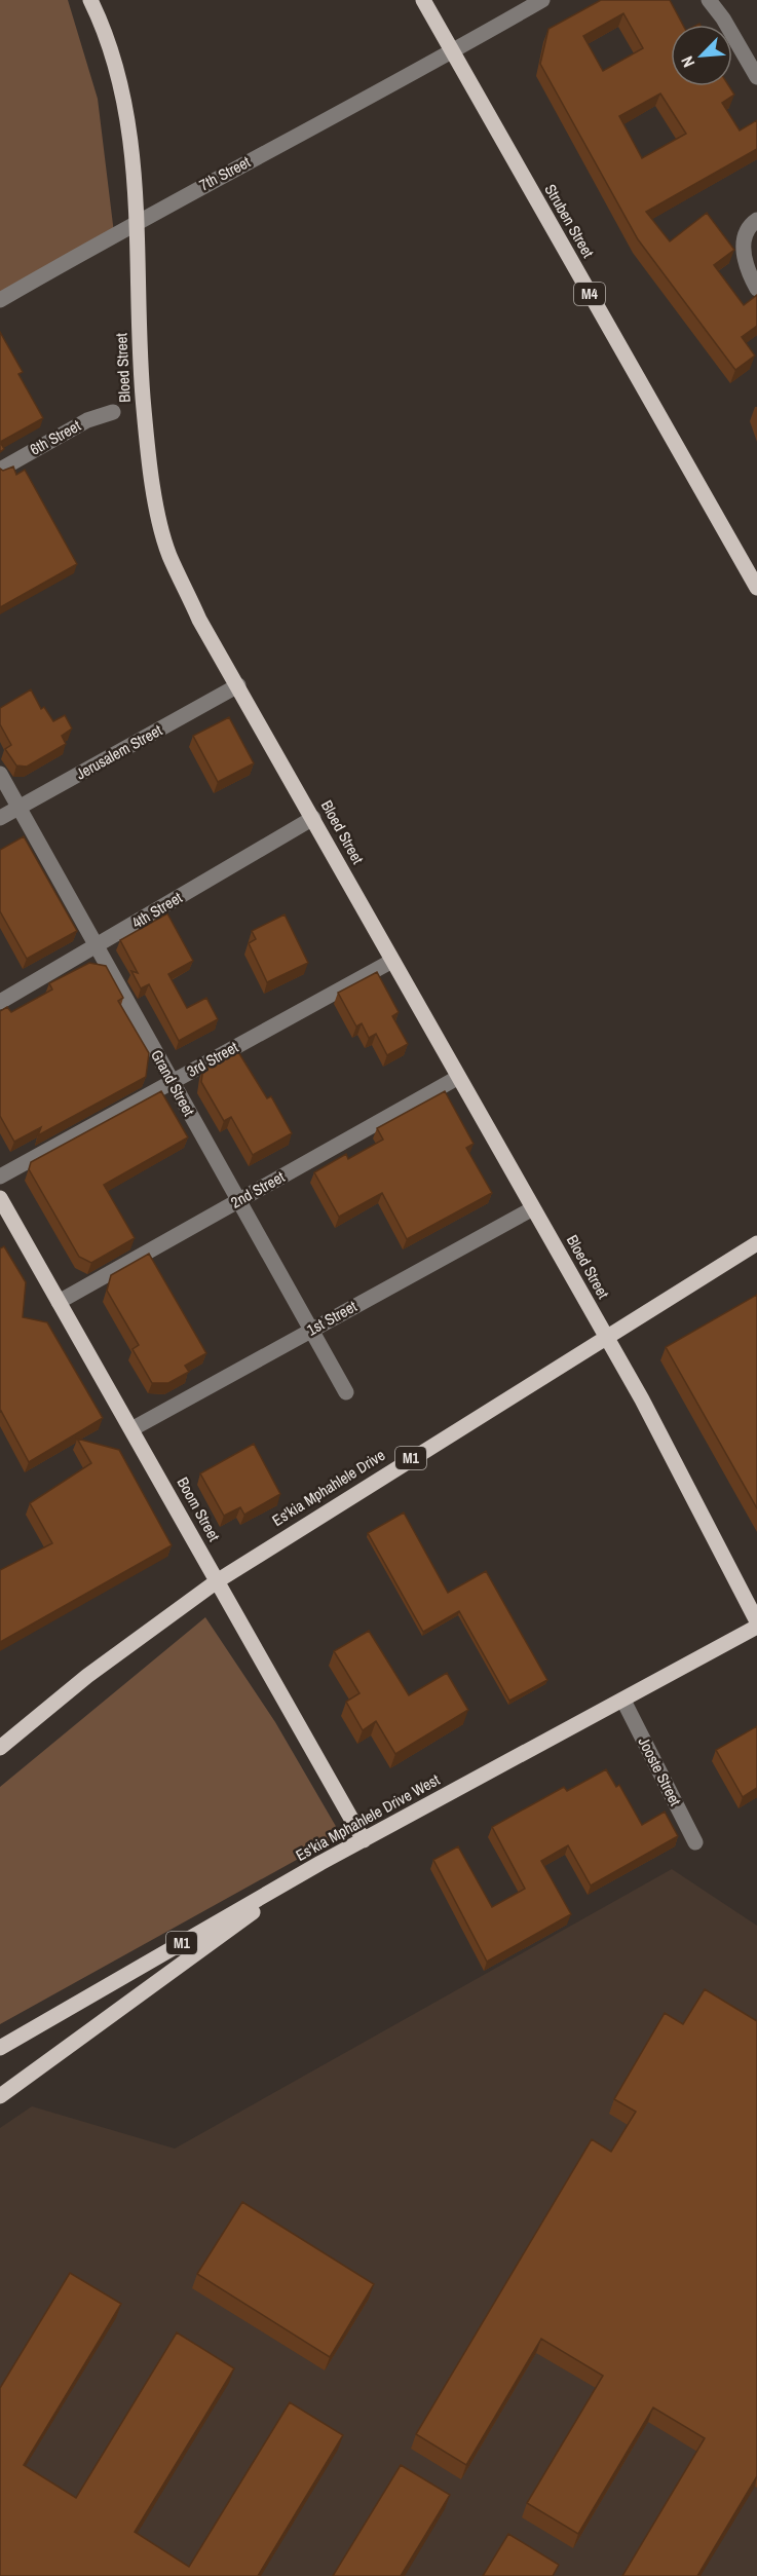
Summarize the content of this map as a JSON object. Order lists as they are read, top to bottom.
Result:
{
  "streets": {
    "main road": [
      "Struben Street",
      "M4",
      "Bloed Street",
      "M1",
      "Es'kia Mphahlele Drive",
      "Boom Street",
      "Es'kia Mphahlele Drive West"
    ],
    "street": [
      "7th Street",
      "6th Street",
      "Jerusalem Street",
      "4th Street",
      "3rd Street",
      "Grand Street",
      "2nd Street",
      "1st Street",
      "Jooste Street"
    ]
  },
  "crossings": [
    ["7th Street", "Struben Street"],
    ["7th Street", "Bloed Street"],
    ["Bloed Street", "Jerusalem Street"],
    ["Bloed Street", "4th Street"],
    ["Bloed Street", "3rd Street"],
    ["Bloed Street", "2nd Street"],
    ["Bloed Street", "1st Street"],
    ["Bloed Street", "Es'kia Mphahlele Drive"],
    ["Jerusalem Street", "Grand Street"],
    ["4th Street", "Grand Street"],
    ["3rd Street", "Grand Street"],
    ["Grand Street", "2nd Street"],
    ["Grand Street", "1st Street"],
    ["2nd Street", "Boom Street"],
    ["1st Street", "Boom Street"],
    ["Es'kia Mphahlele Drive", "Boom Street"],
    ["Boom Street", "Es'kia Mphahlele Drive West"],
    ["Jooste Street", "Es'kia Mphahlele Drive West"]
  ],
  "north": "bottom left"
}
